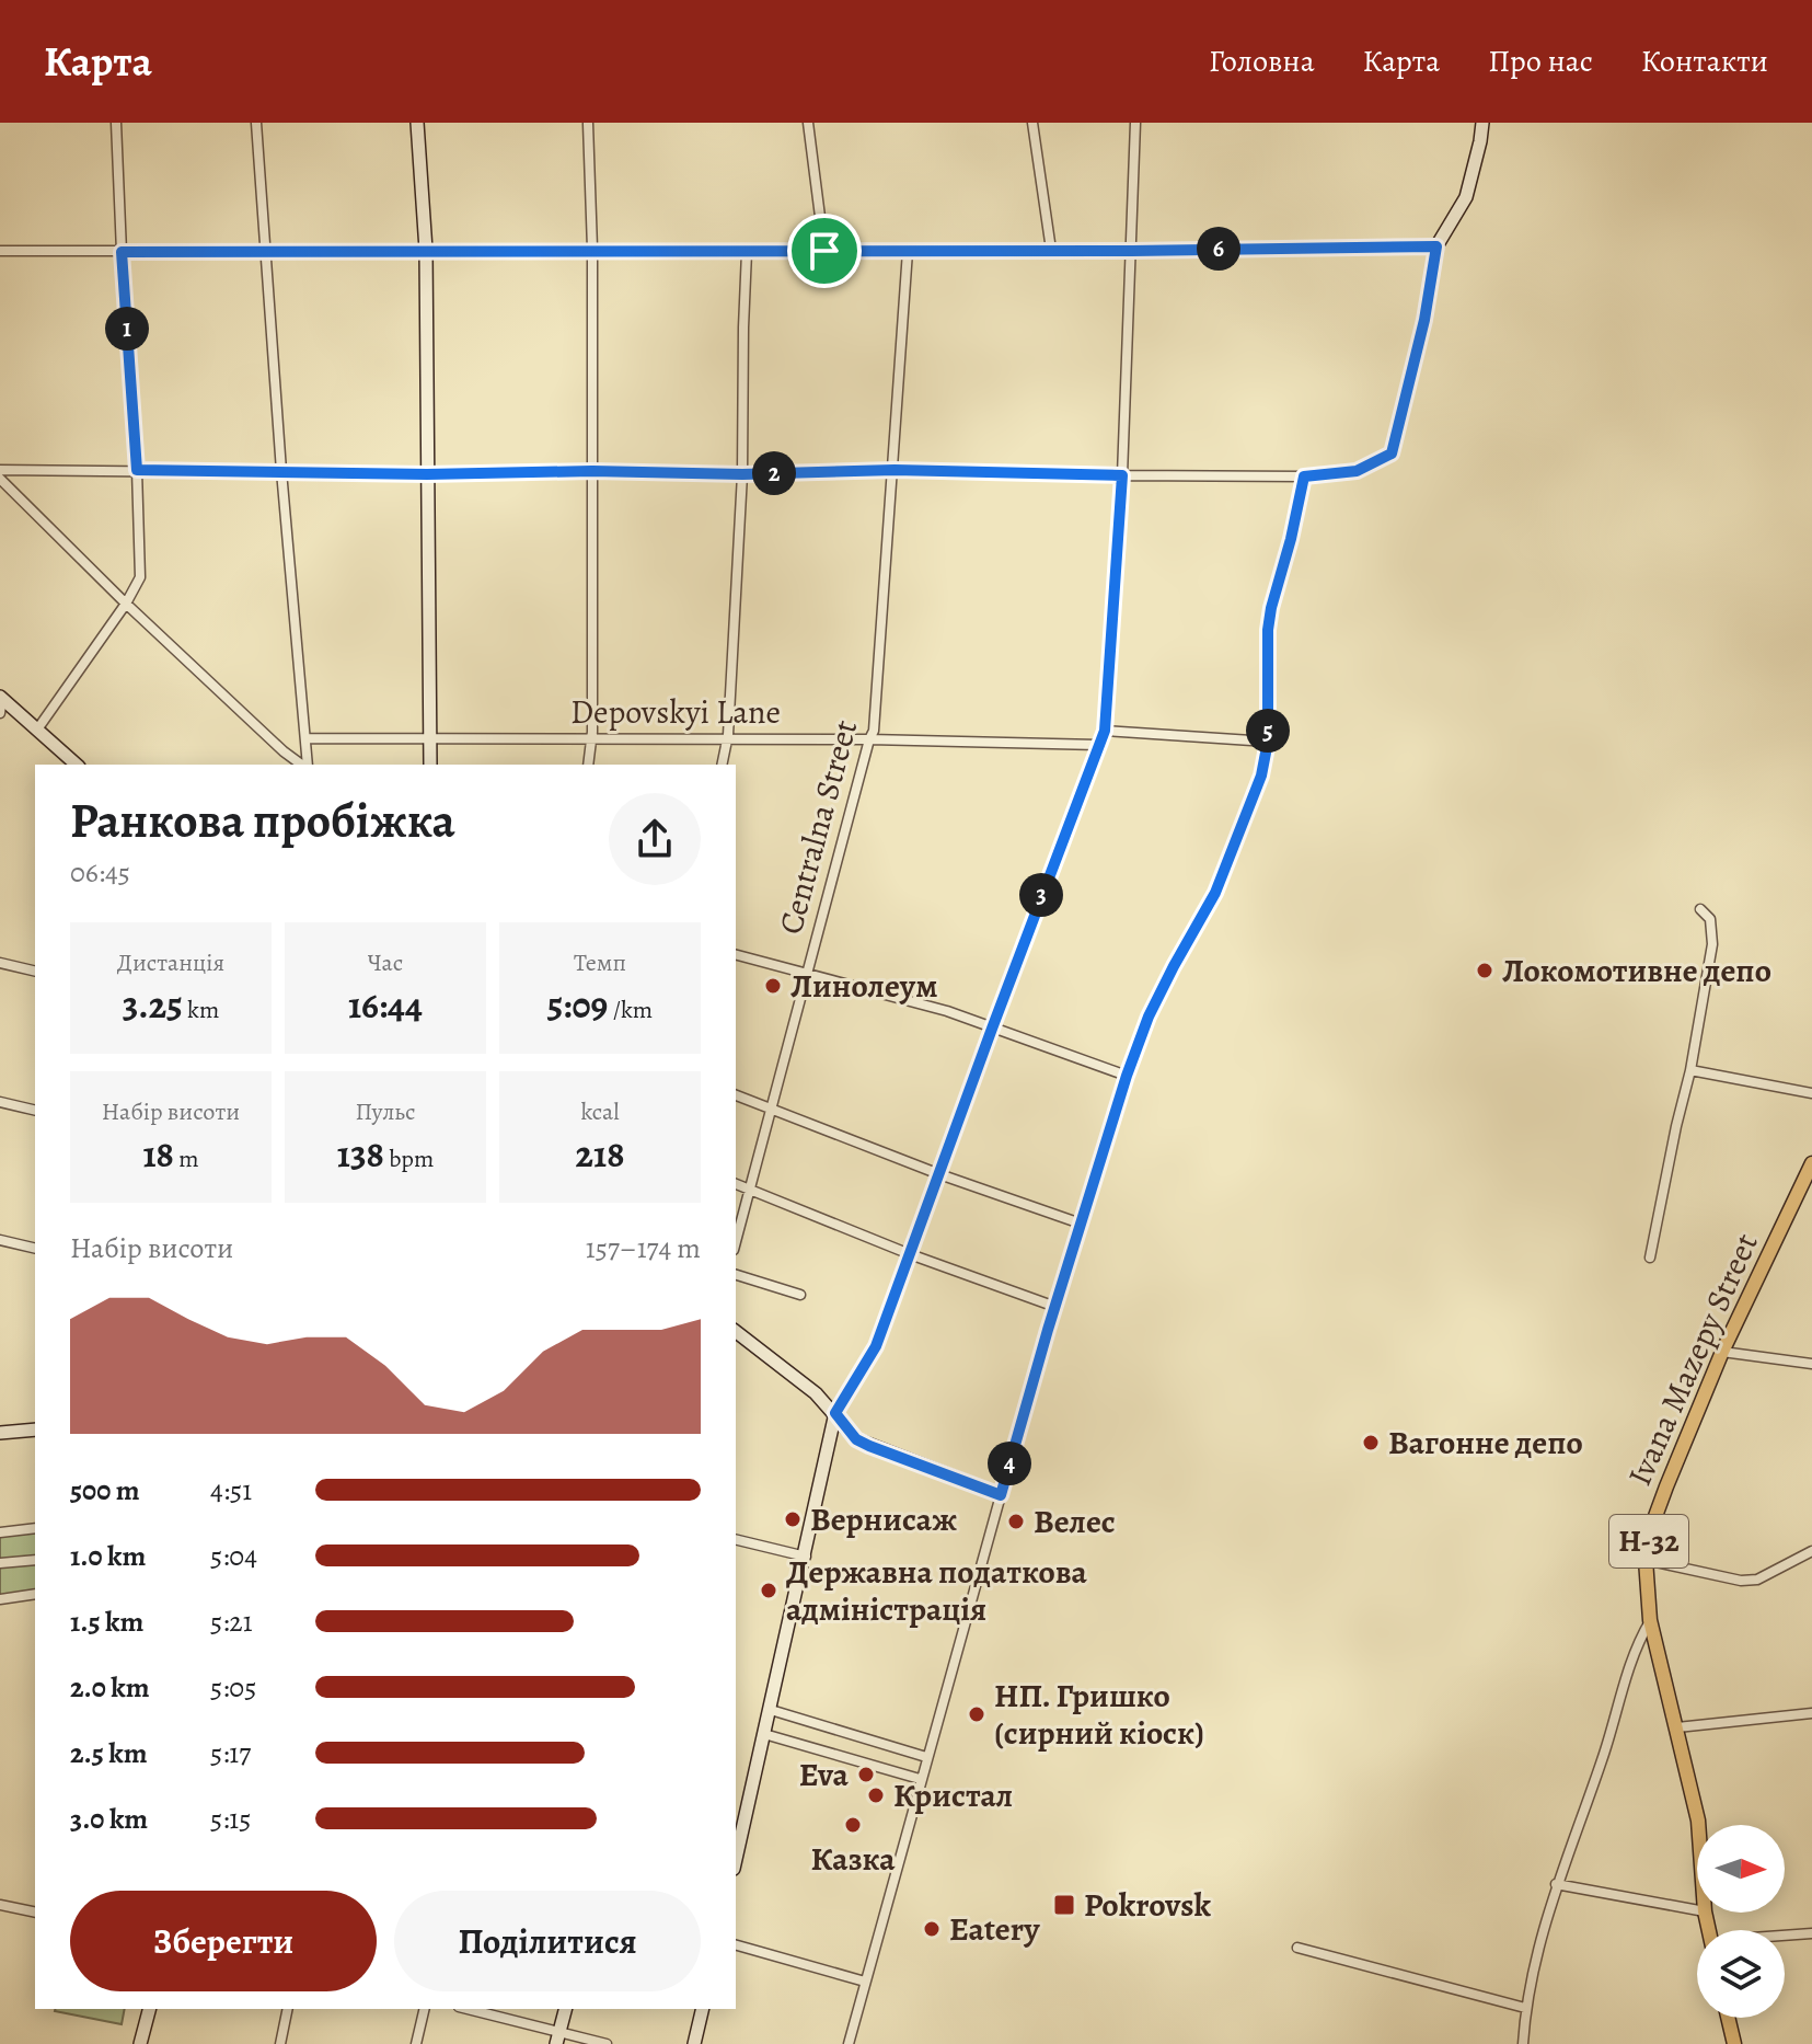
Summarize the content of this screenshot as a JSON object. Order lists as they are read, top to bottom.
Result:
{
  "streets": {
    "main road": ["Ivana Mazepy Street", "Н-32"],
    "street": ["Depovskyi Lane", "Centralna Street"]
  },
  "crossings": [
    ["Depovskyi Lane", "Centralna Street"]
  ],
  "places": {
    "other": [
      "Локомотивне депо",
      "Линолеум",
      "Вагонне депо",
      "Вернисаж",
      "Велес",
      "Державна податкова адміністрація",
      "НП. Гришко (сирний кіоск)",
      "Eva",
      "Кристал",
      "Казка",
      "Eatery"
    ],
    "transit": ["Pokrovsk"]
  },
  "north": "right",
  "page": {
    "header": "Карта",
    "nav": [
      "Головна",
      "Карта",
      "Про нас",
      "Контакти"
    ],
    "pins": [
      "6",
      "1",
      "2",
      "5",
      "3",
      "4"
    ],
    "heading": ["Ранкова пробіжка", "06:45"],
    "stats": [
      ["Дистанція", "3.25 km"],
      ["Час", "16:44"],
      ["Темп", "5:09 /km"],
      ["Набір висоти", "18 m"],
      ["Пульс", "138 bpm"],
      ["kcal", "218"]
    ],
    "chart": ["Набір висоти", "157–174 m"],
    "list": [
      {
        "name": "500 m",
        "note": "4:51"
      },
      {
        "name": "1.0 km",
        "note": "5:04"
      },
      {
        "name": "1.5 km",
        "note": "5:21"
      },
      {
        "name": "2.0 km",
        "note": "5:05"
      },
      {
        "name": "2.5 km",
        "note": "5:17"
      },
      {
        "name": "3.0 km",
        "note": "5:15"
      }
    ],
    "buttons": ["Зберегти", "Поділитися"]
  }
}
